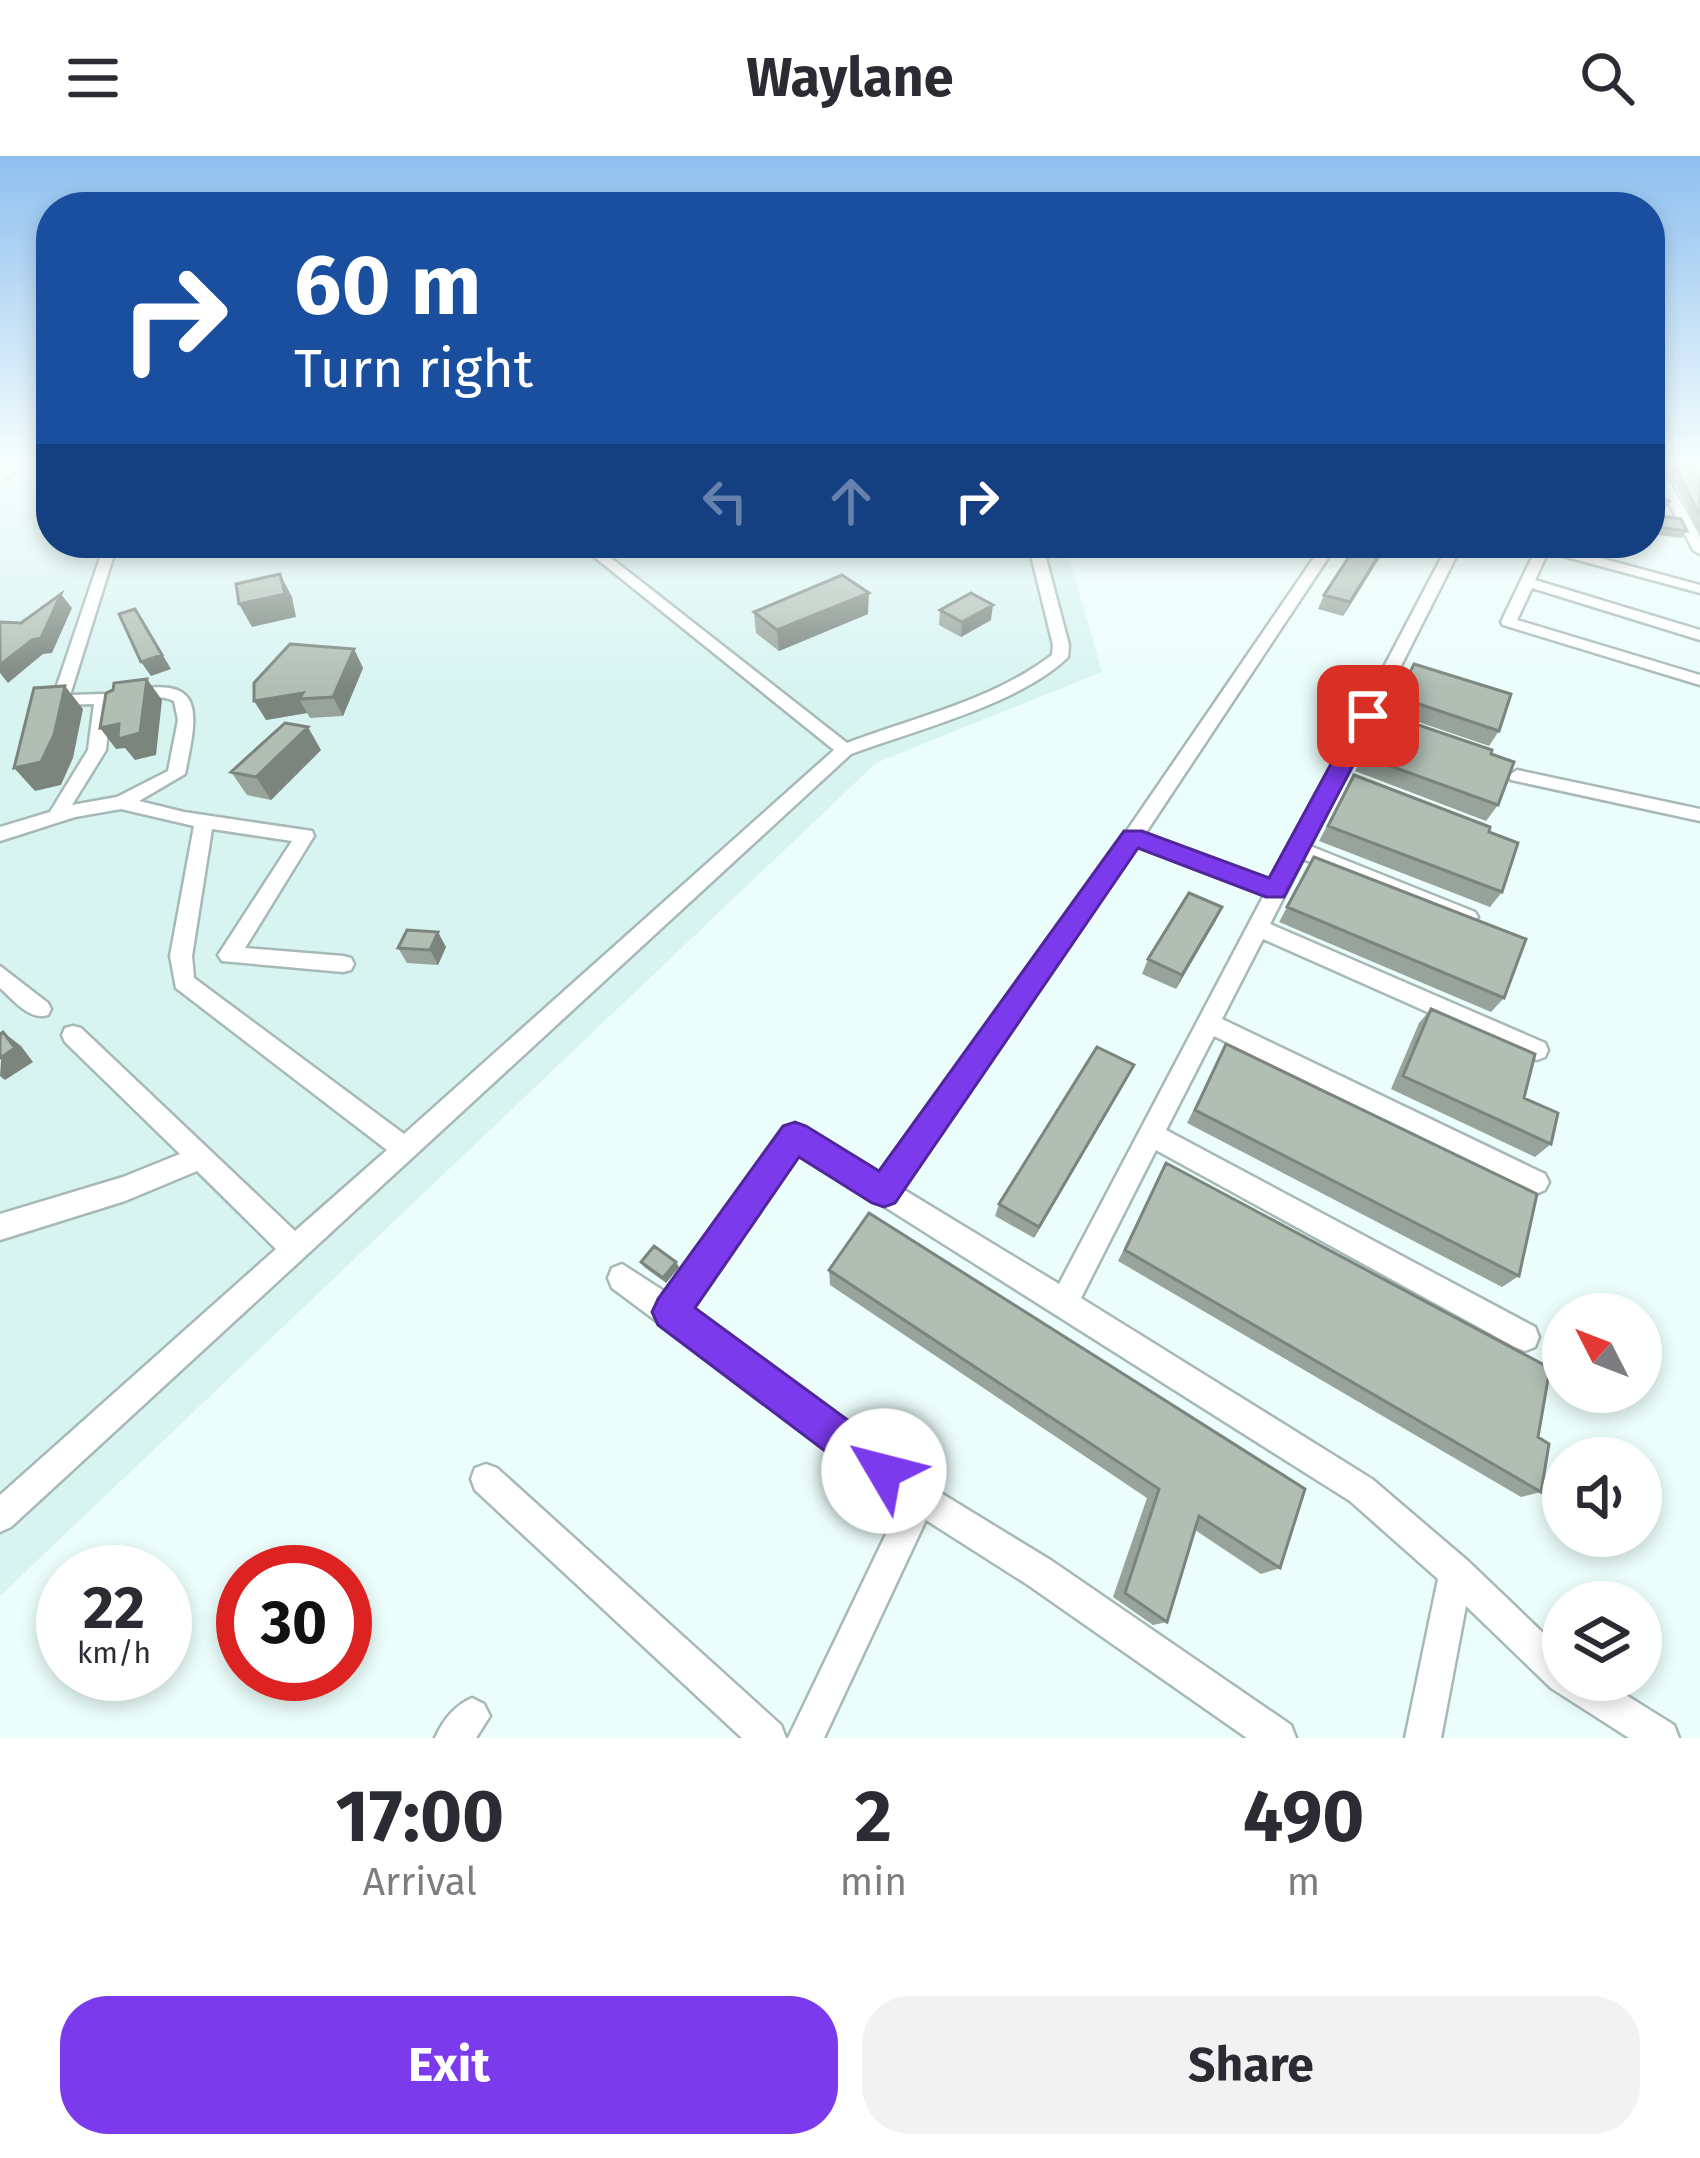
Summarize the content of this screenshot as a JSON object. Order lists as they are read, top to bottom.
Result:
{
  "north": "top left",
  "page": {
    "header": "Waylane",
    "turn": ["60 m", "Turn right"],
    "speed": "22 km/h",
    "limit": "30",
    "eta": [
      "17:00",
      "Arrival",
      "2",
      "min",
      "490",
      "m"
    ],
    "buttons": ["Exit", "Share"]
  }
}
